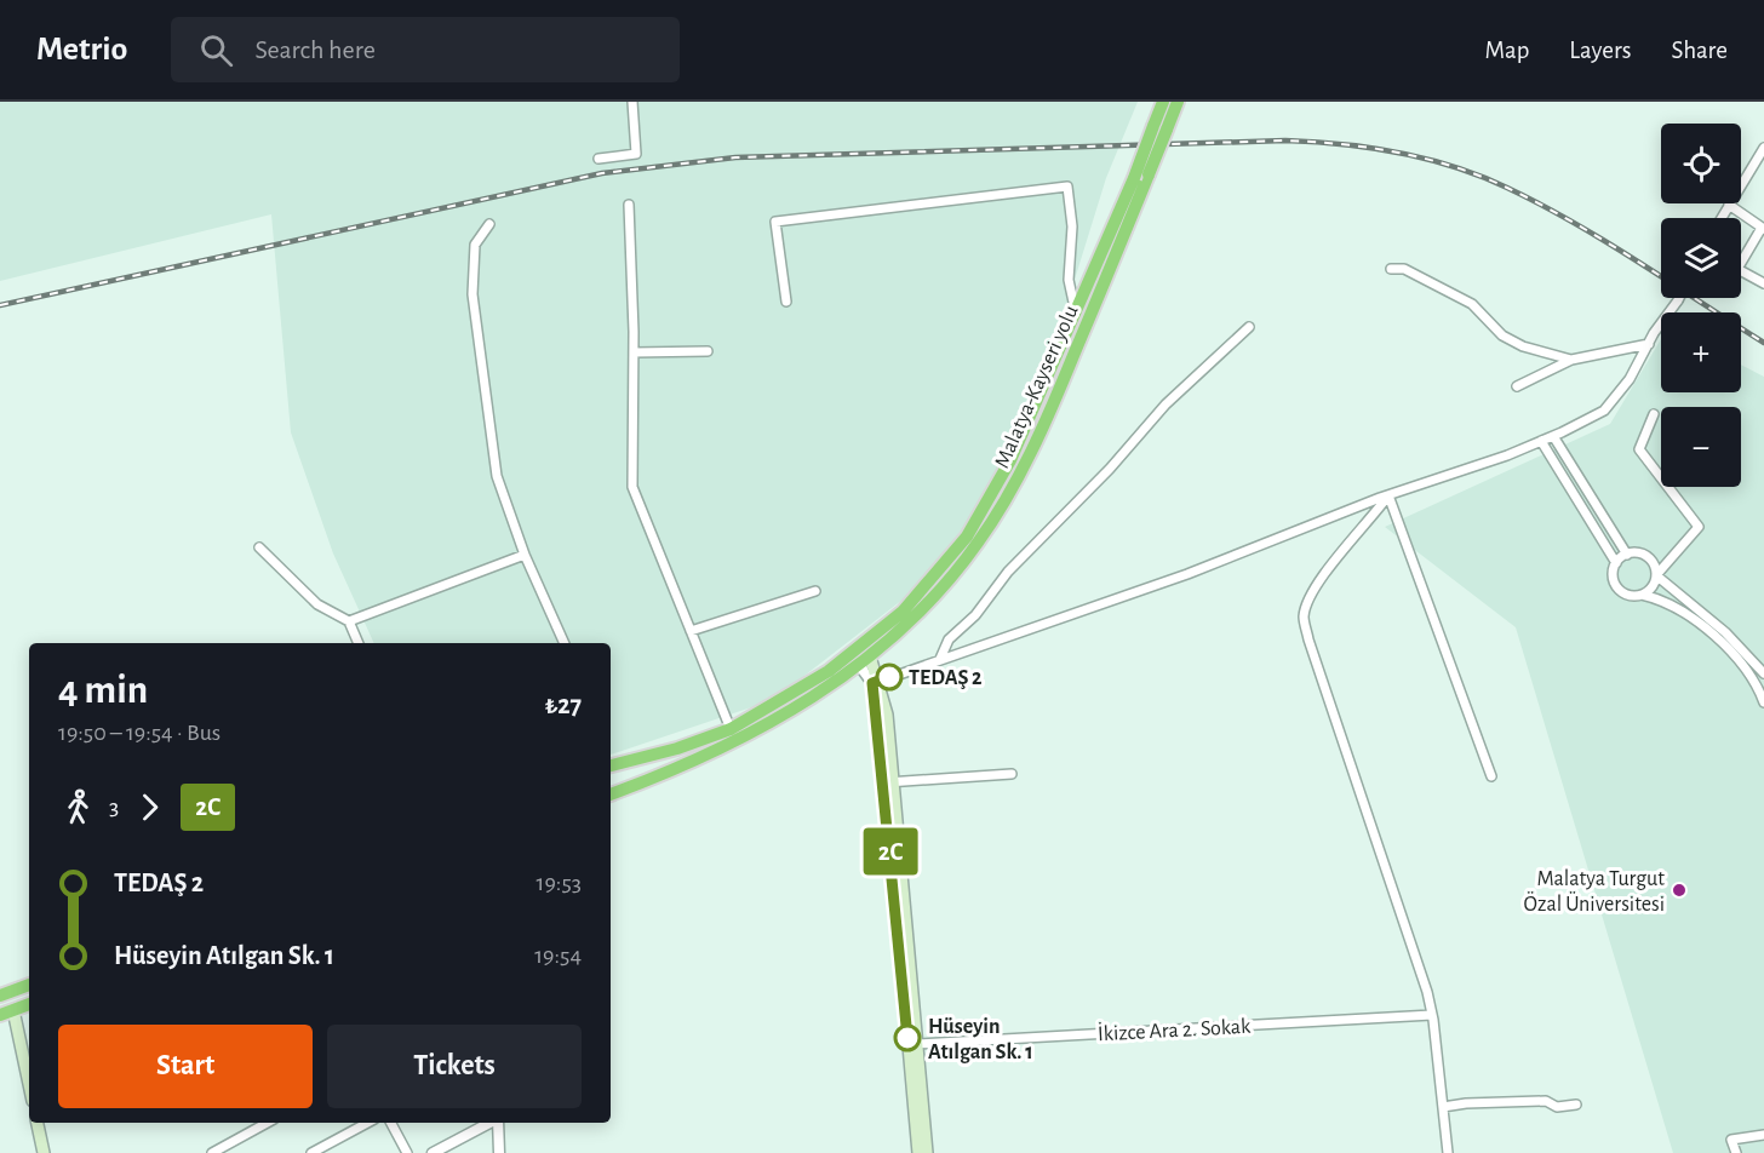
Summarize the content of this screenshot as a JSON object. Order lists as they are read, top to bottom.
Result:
{
  "streets": {
    "highway": ["Malatya-Kayseri yolu"],
    "street": ["İkizce Ara 2. Sokak"]
  },
  "places": ["TEDAŞ 2", "Malatya Turgut Özal Üniversitesi", "Hüseyin Atılgan Sk. 1"],
  "lines": ["bus line 2C"],
  "page": {
    "header": "Metrio",
    "search": "Search here",
    "nav": ["Map", "Layers", "Share"],
    "on_map": "2C",
    "map_buttons": ["+", "−"],
    "heading": ["4 min", "19:50 – 19:54 · Bus", "₺27"],
    "legs": ["3", "2C"],
    "list": [
      {
        "name": "TEDAŞ 2",
        "value": "19:53"
      },
      {
        "name": "Hüseyin Atılgan Sk. 1",
        "value": "19:54"
      }
    ],
    "buttons": ["Start", "Tickets"]
  }
}
